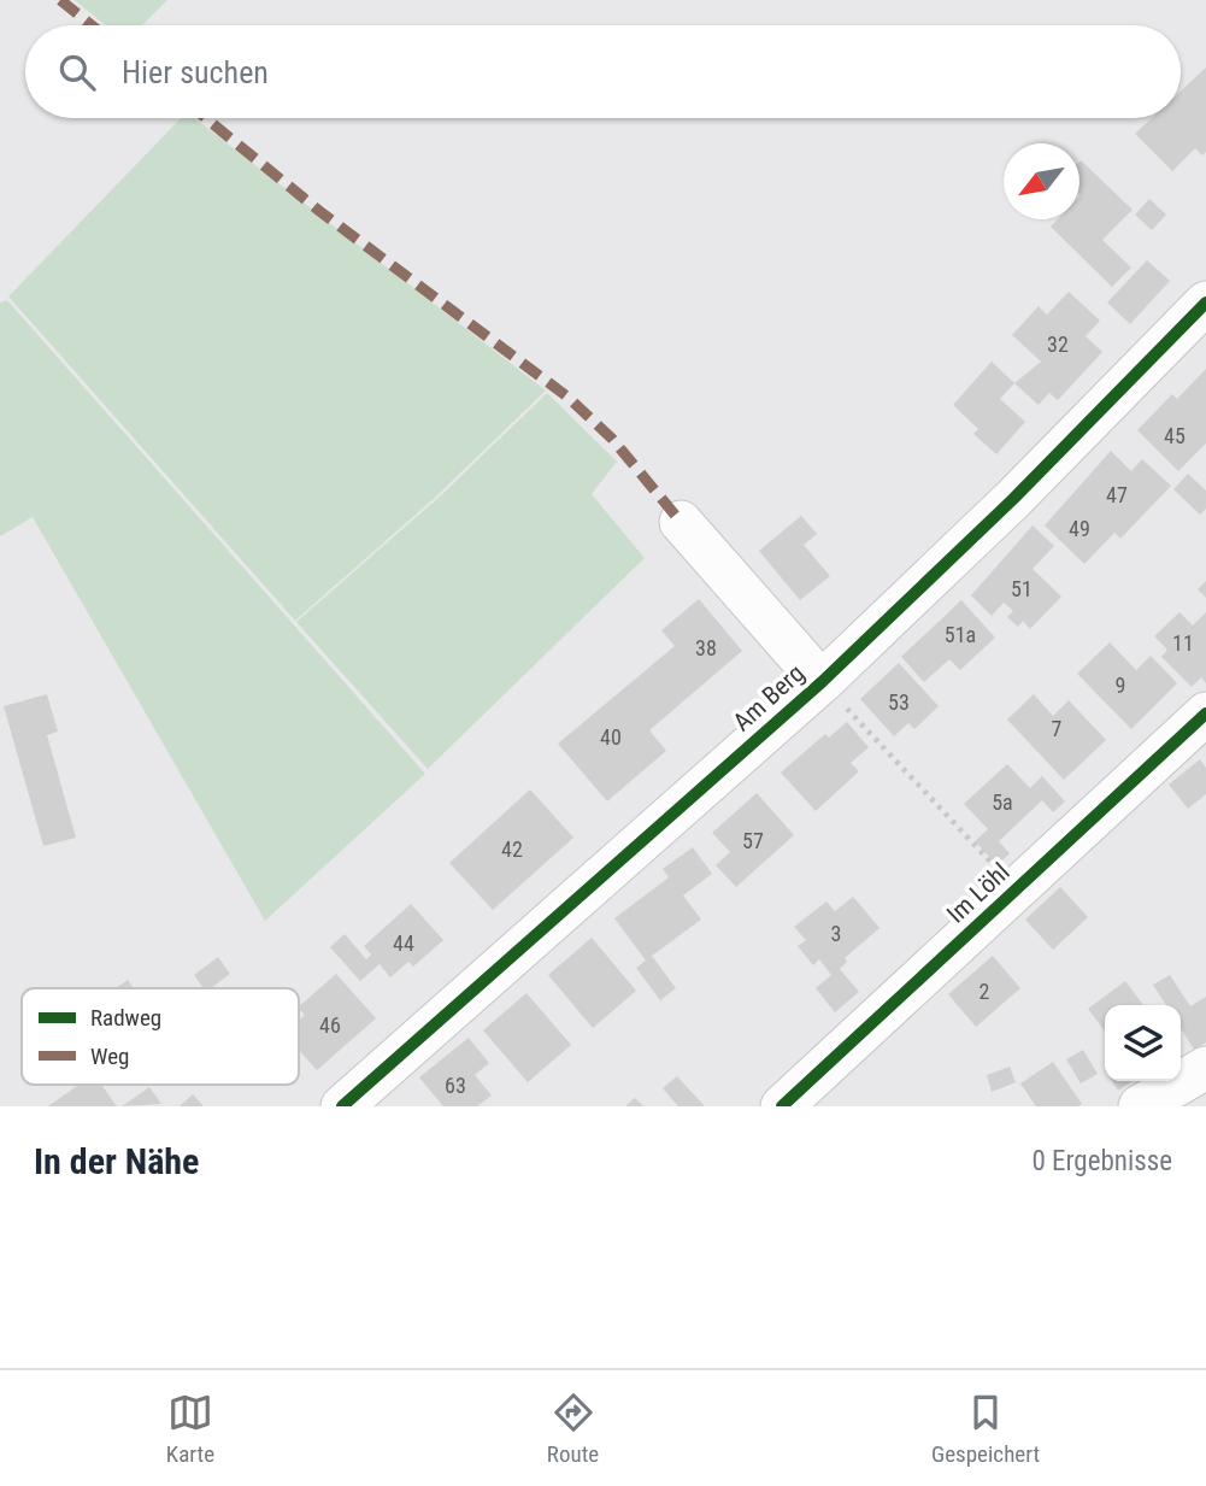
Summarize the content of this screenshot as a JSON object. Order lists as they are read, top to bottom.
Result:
{
  "streets": {
    "street": ["Am Berg", "Im Löhl"]
  },
  "house_numbers": [
    "32",
    "45",
    "47",
    "49",
    "51",
    "51a",
    "11",
    "38",
    "9",
    "53",
    "7",
    "40",
    "5a",
    "57",
    "42",
    "3",
    "44",
    "2",
    "46",
    "63"
  ],
  "legend": ["Radweg", "Weg"],
  "north": "bottom left",
  "page": {
    "search": "Hier suchen",
    "heading": ["In der Nähe", "0 Ergebnisse"],
    "nav": ["Karte", "Route", "Gespeichert"]
  }
}
